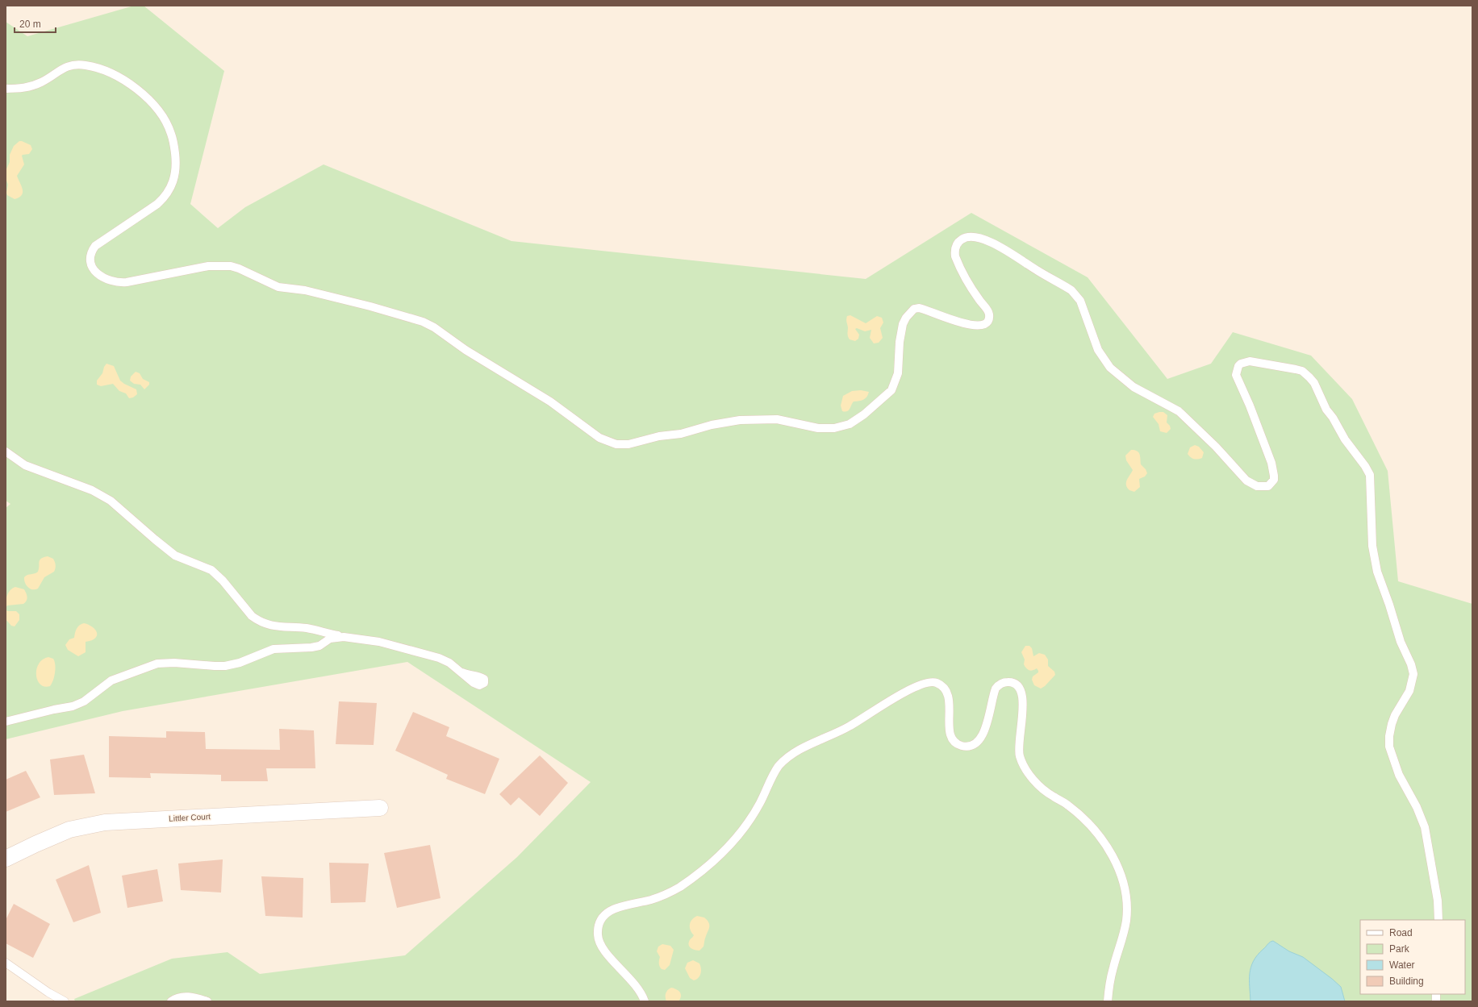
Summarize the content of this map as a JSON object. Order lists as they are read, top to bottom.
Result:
{
  "streets": {
    "street": ["Littler Court"]
  },
  "legend": [
    "Road",
    "Park",
    "Water",
    "Building"
  ],
  "scale_bar": "20 m"
}
